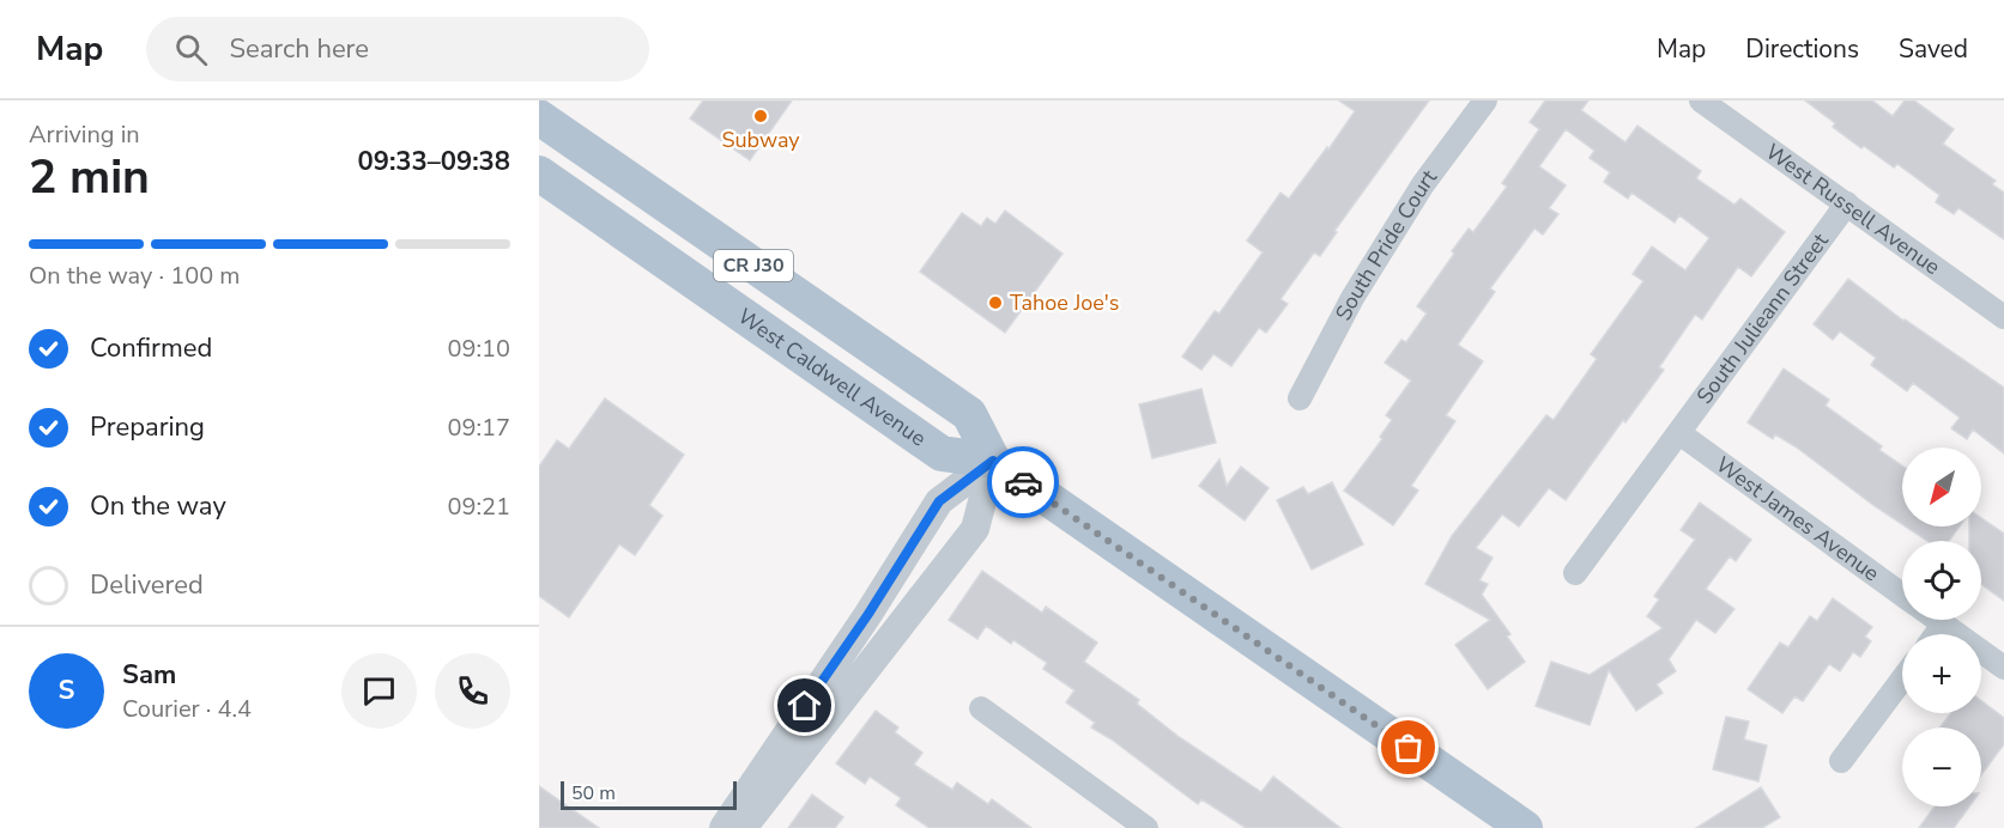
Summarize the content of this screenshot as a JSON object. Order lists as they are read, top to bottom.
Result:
{
  "streets": {
    "main road": ["CR J30", "West Caldwell Avenue"],
    "street": [
      "West Russell Avenue",
      "South Pride Court",
      "South Julieann Street",
      "West James Avenue"
    ]
  },
  "crossings": [
    ["West Russell Avenue", "South Julieann Street"],
    ["South Julieann Street", "West James Avenue"]
  ],
  "places": ["Subway", "Tahoe Joe's"],
  "scale_bar": "50 m",
  "north": "bottom left",
  "page": {
    "header": "Map",
    "search": "Search here",
    "nav": ["Map", "Directions", "Saved"],
    "heading": ["2 min", "Arriving in", "09:33–09:38"],
    "panel": ["Sam", "Courier · 4.4"],
    "bar": "On the way · 100 m",
    "list": [
      ["Confirmed", "09:10"],
      ["Preparing", "09:17"],
      ["On the way", "09:21"],
      "Delivered"
    ],
    "map_buttons": ["+", "−"],
    "round": "S",
    "scale": "50 m"
  }
}
